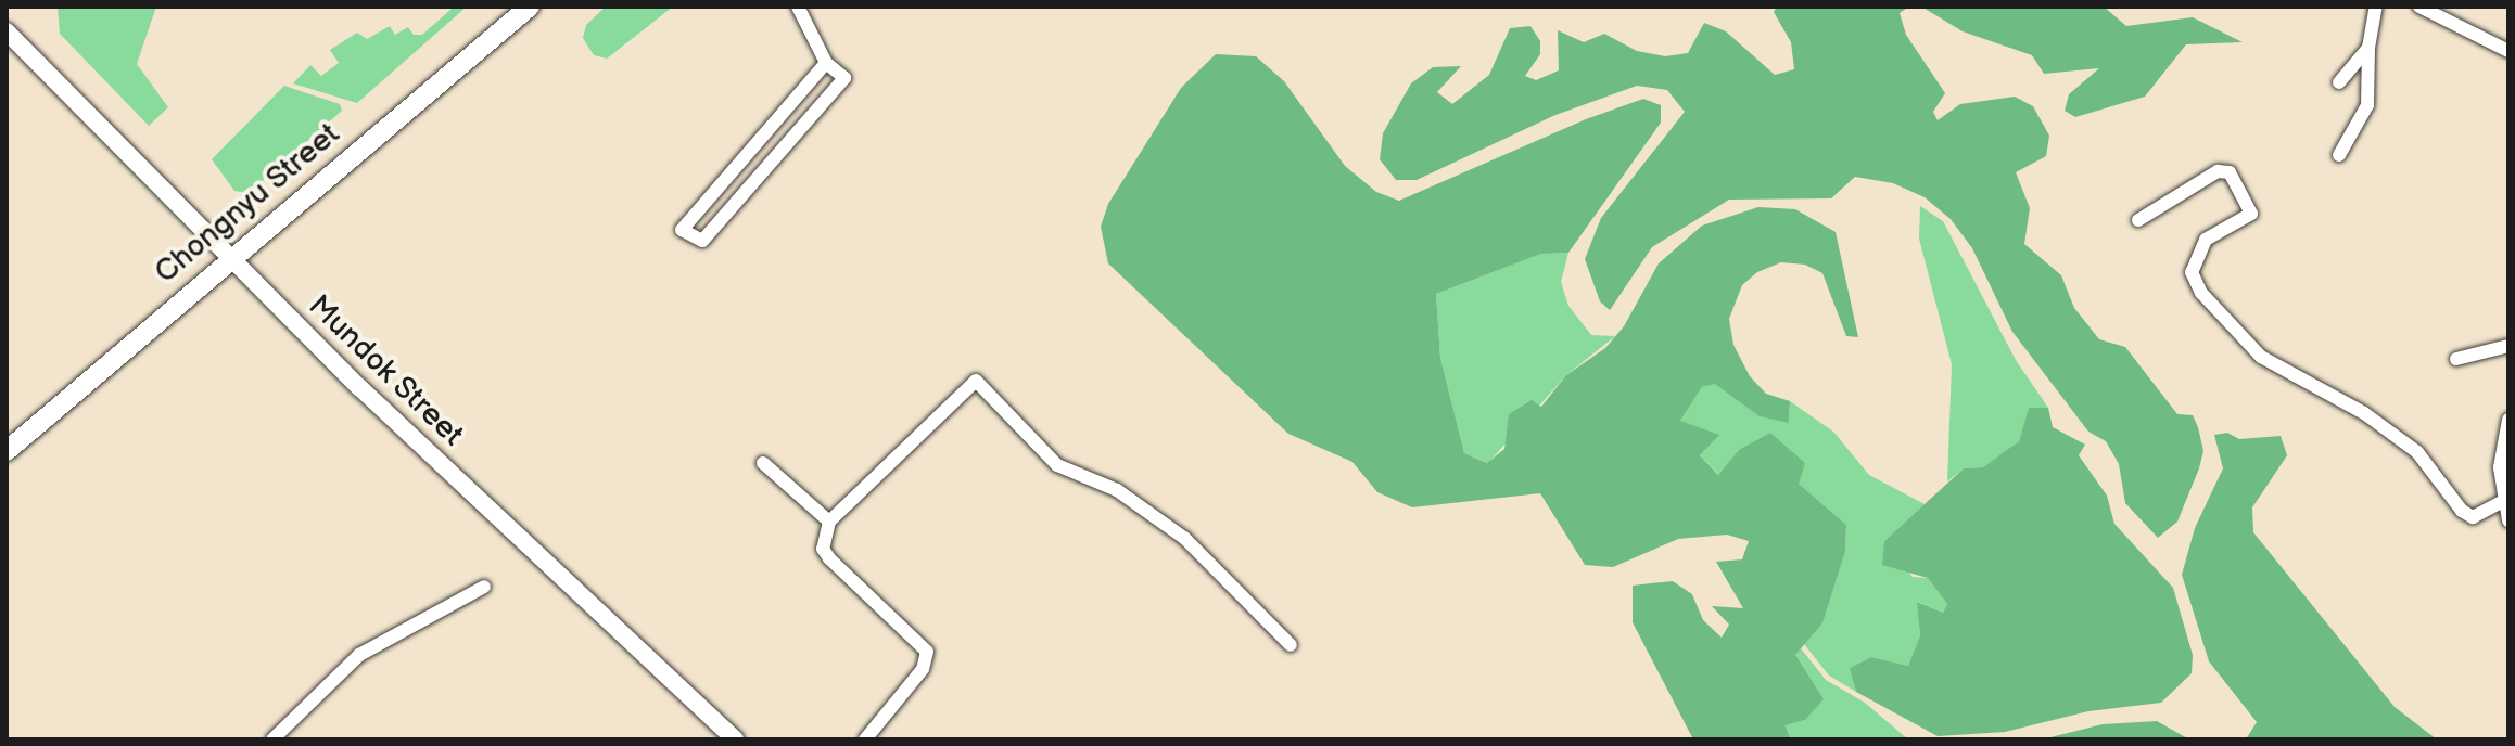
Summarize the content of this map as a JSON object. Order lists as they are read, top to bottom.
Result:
{
  "streets": {
    "main road": ["Chongnyu Street", "Mundok Street"]
  },
  "crossings": [
    ["Chongnyu Street", "Mundok Street"]
  ]
}
